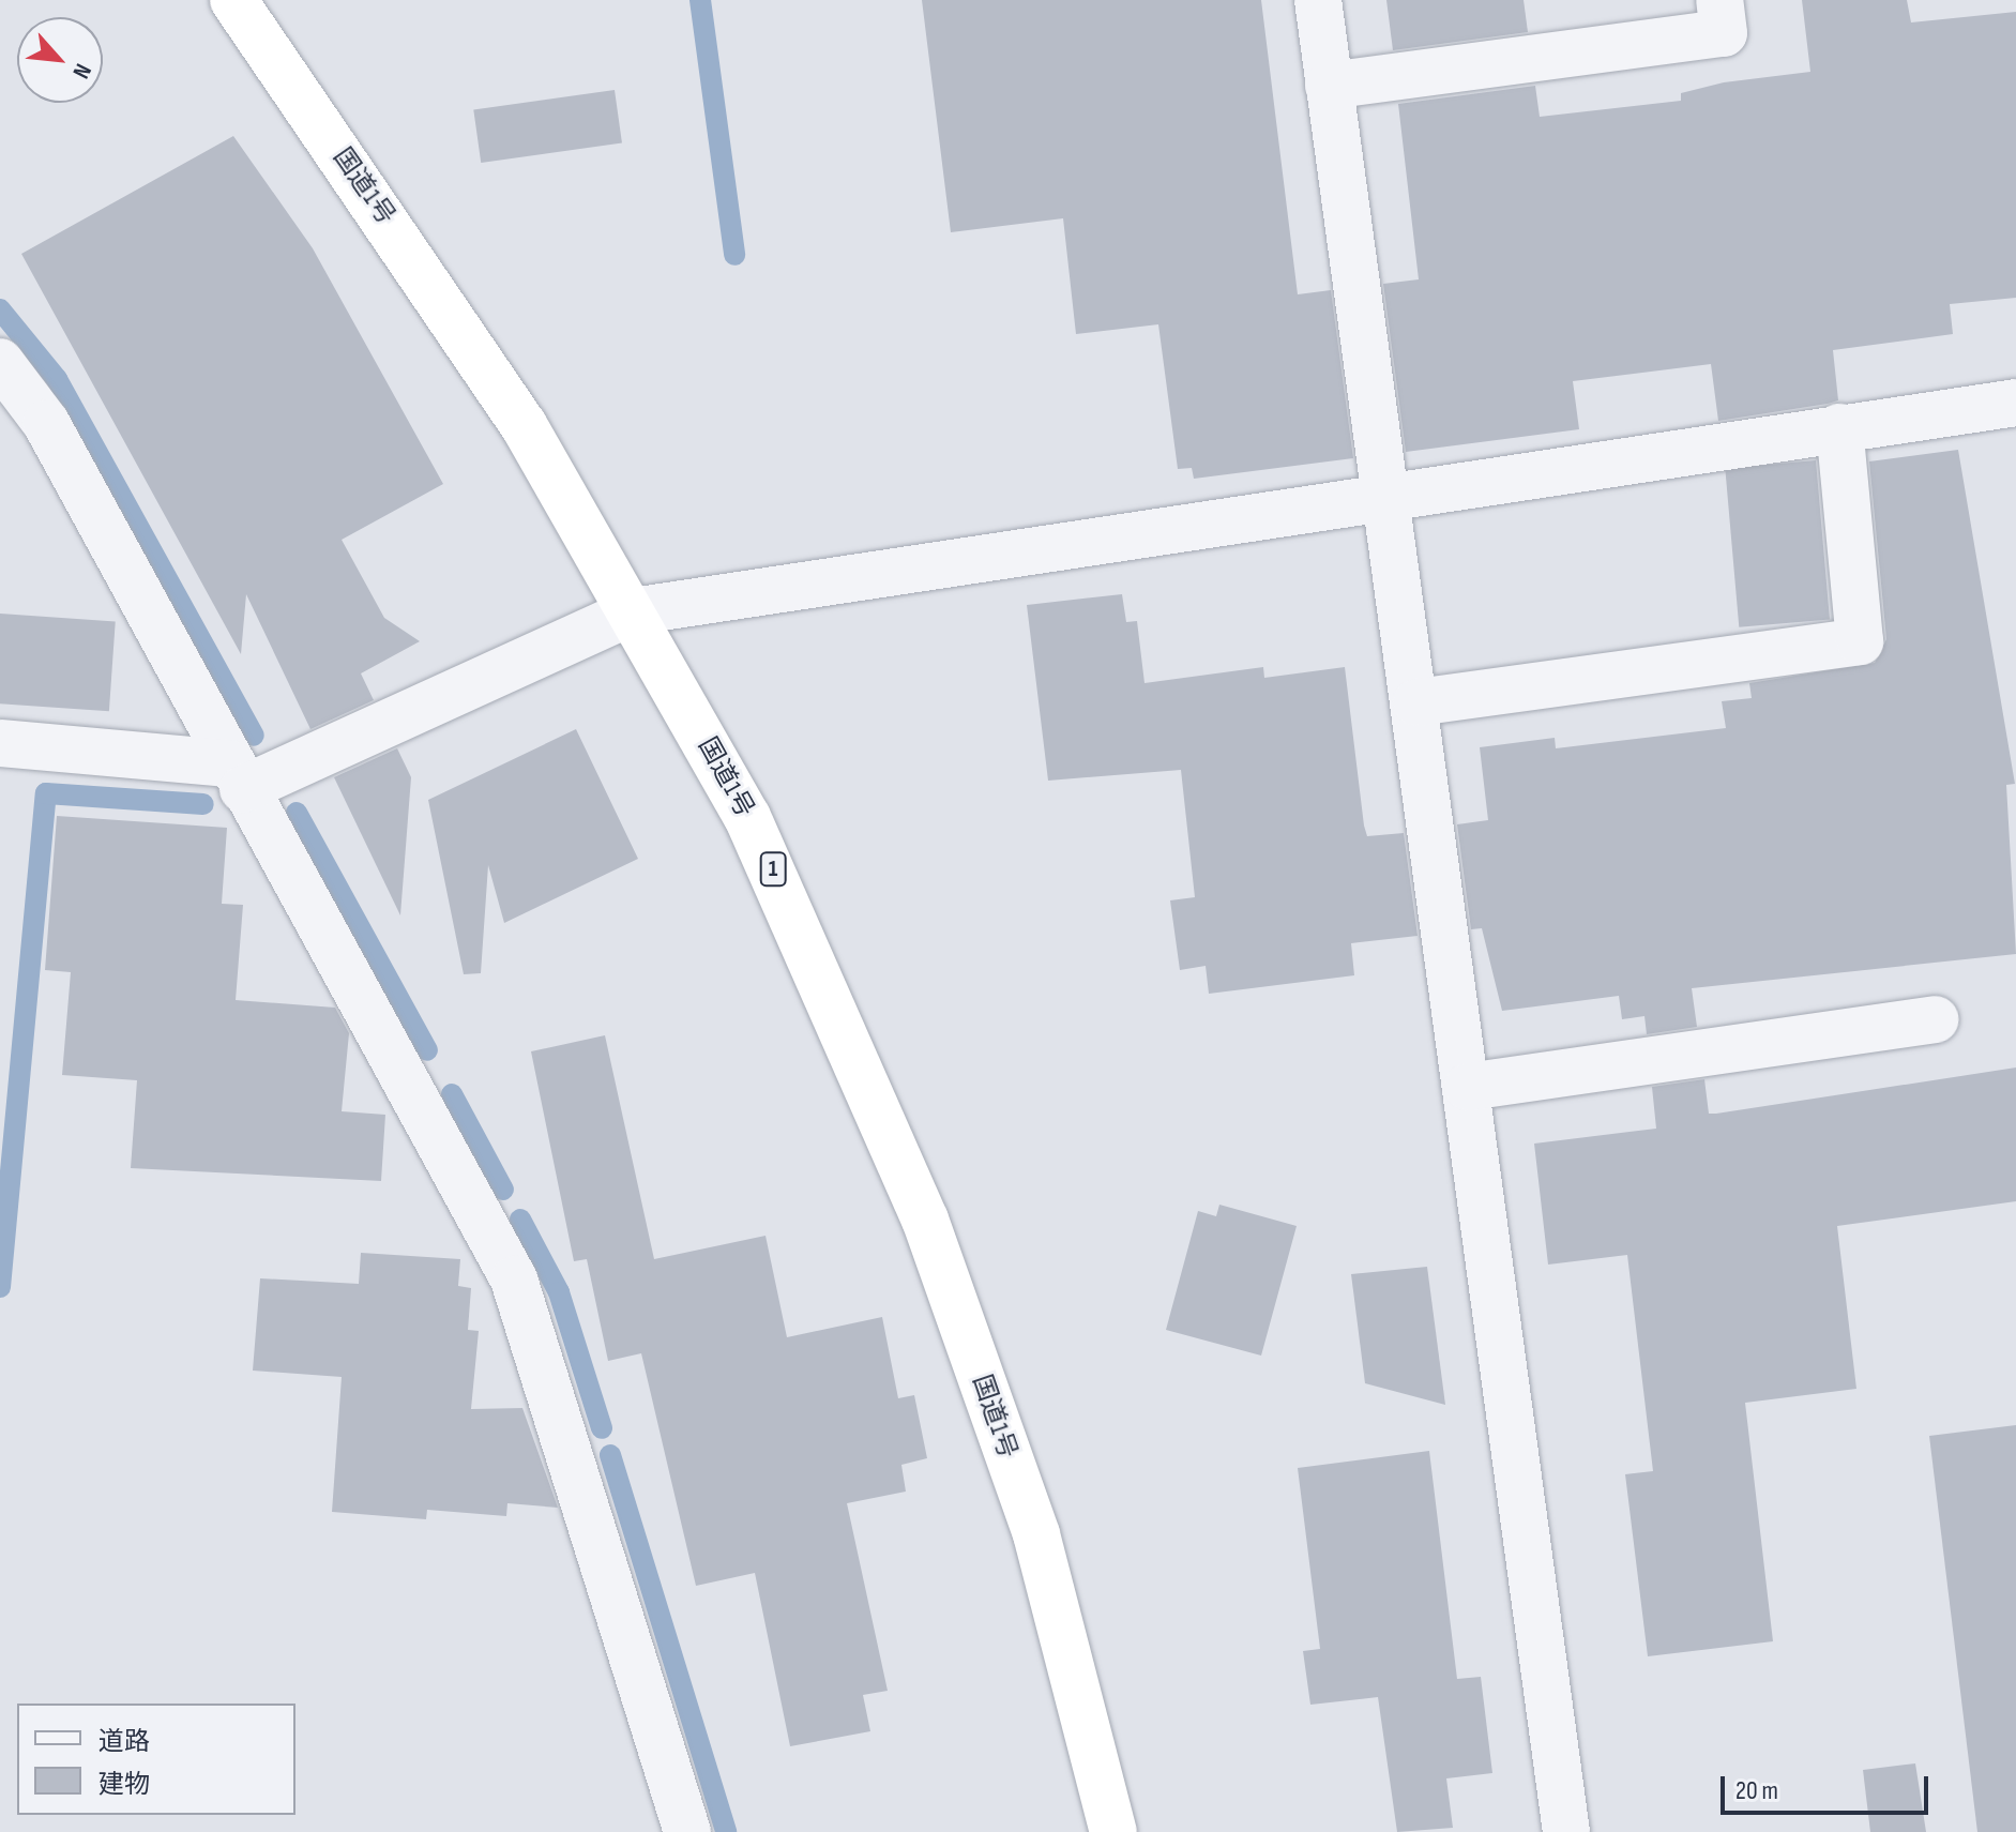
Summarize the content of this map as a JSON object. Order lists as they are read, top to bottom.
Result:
{
  "streets": {
    "highway": ["国道1号", "1"]
  },
  "legend": ["道路", "建物"],
  "scale_bar": "20 m",
  "north": "bottom right"
}
